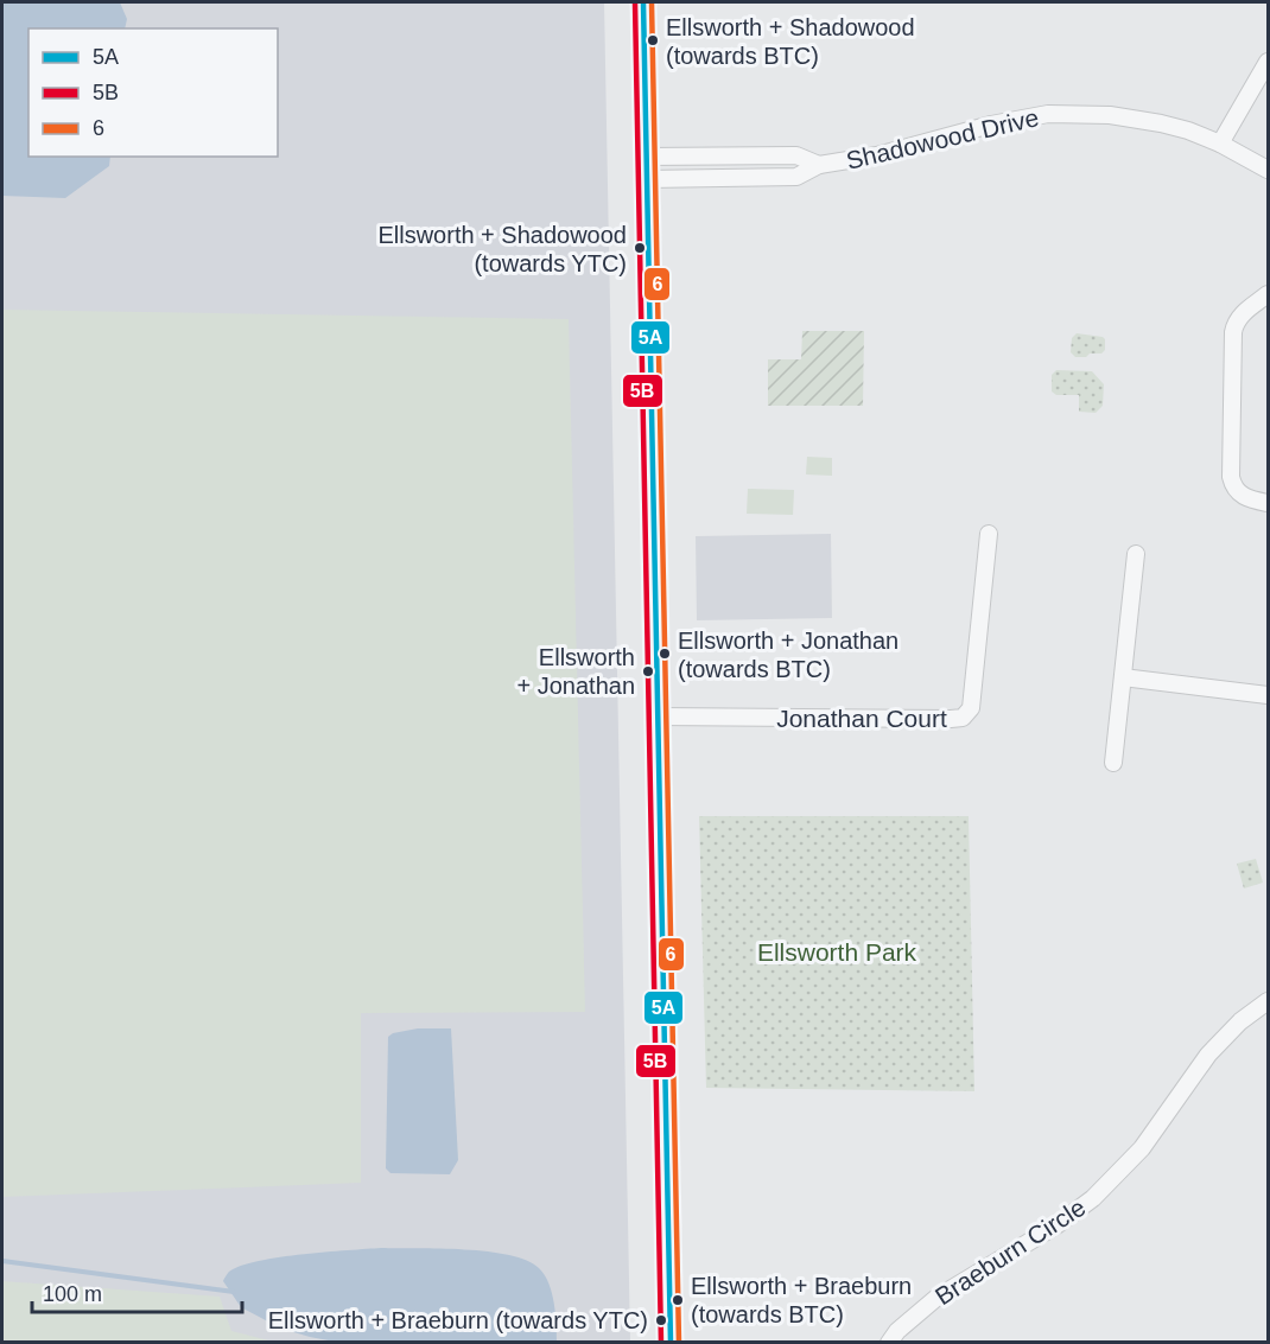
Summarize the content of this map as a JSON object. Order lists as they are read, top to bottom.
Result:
{
  "streets": {
    "street": ["Shadowood Drive", "Jonathan Court", "Braeburn Circle"]
  },
  "parks": ["Ellsworth Park"],
  "places": [
    "Ellsworth + Shadowood (towards BTC)",
    "Ellsworth + Shadowood (towards YTC)",
    "Ellsworth + Jonathan (towards BTC)",
    "Ellsworth + Jonathan",
    "Ellsworth + Braeburn (towards BTC)",
    "Ellsworth + Braeburn (towards YTC)"
  ],
  "lines": ["transit line 5A", "transit line 5B", "transit line 6"],
  "legend": ["5A", "5B", "6"],
  "scale_bar": "100 m"
}
